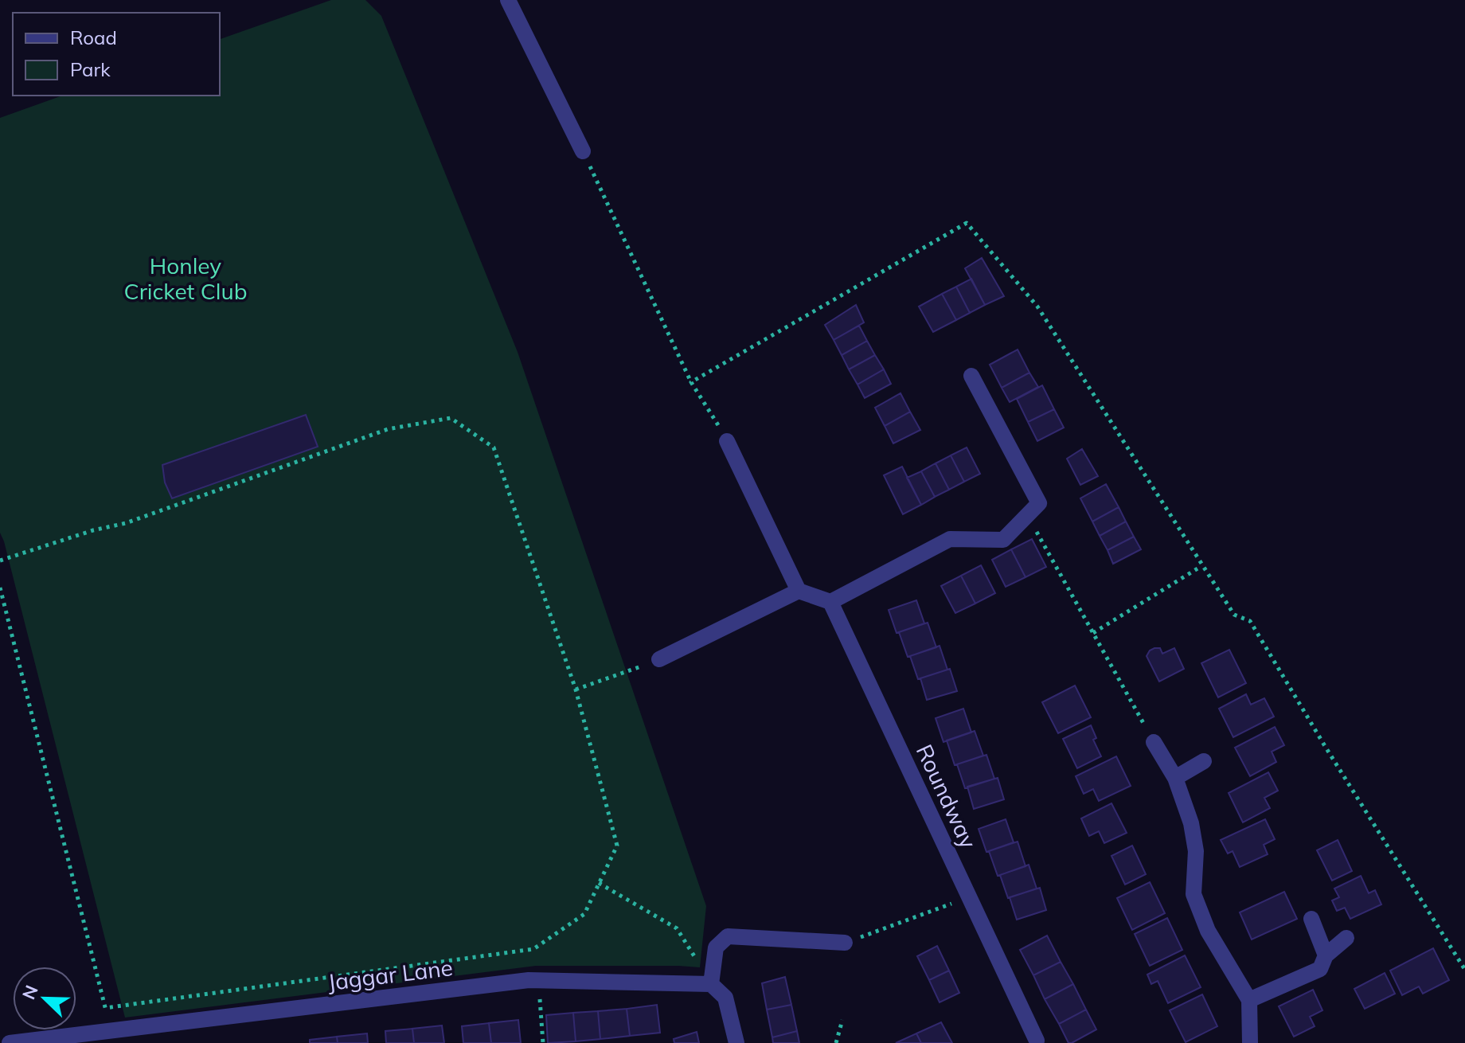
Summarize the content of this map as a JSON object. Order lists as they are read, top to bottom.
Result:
{
  "streets": {
    "street": ["Roundway", "Jaggar Lane"]
  },
  "parks": ["Honley Cricket Club"],
  "legend": ["Road", "Park"],
  "north": "top left"
}
